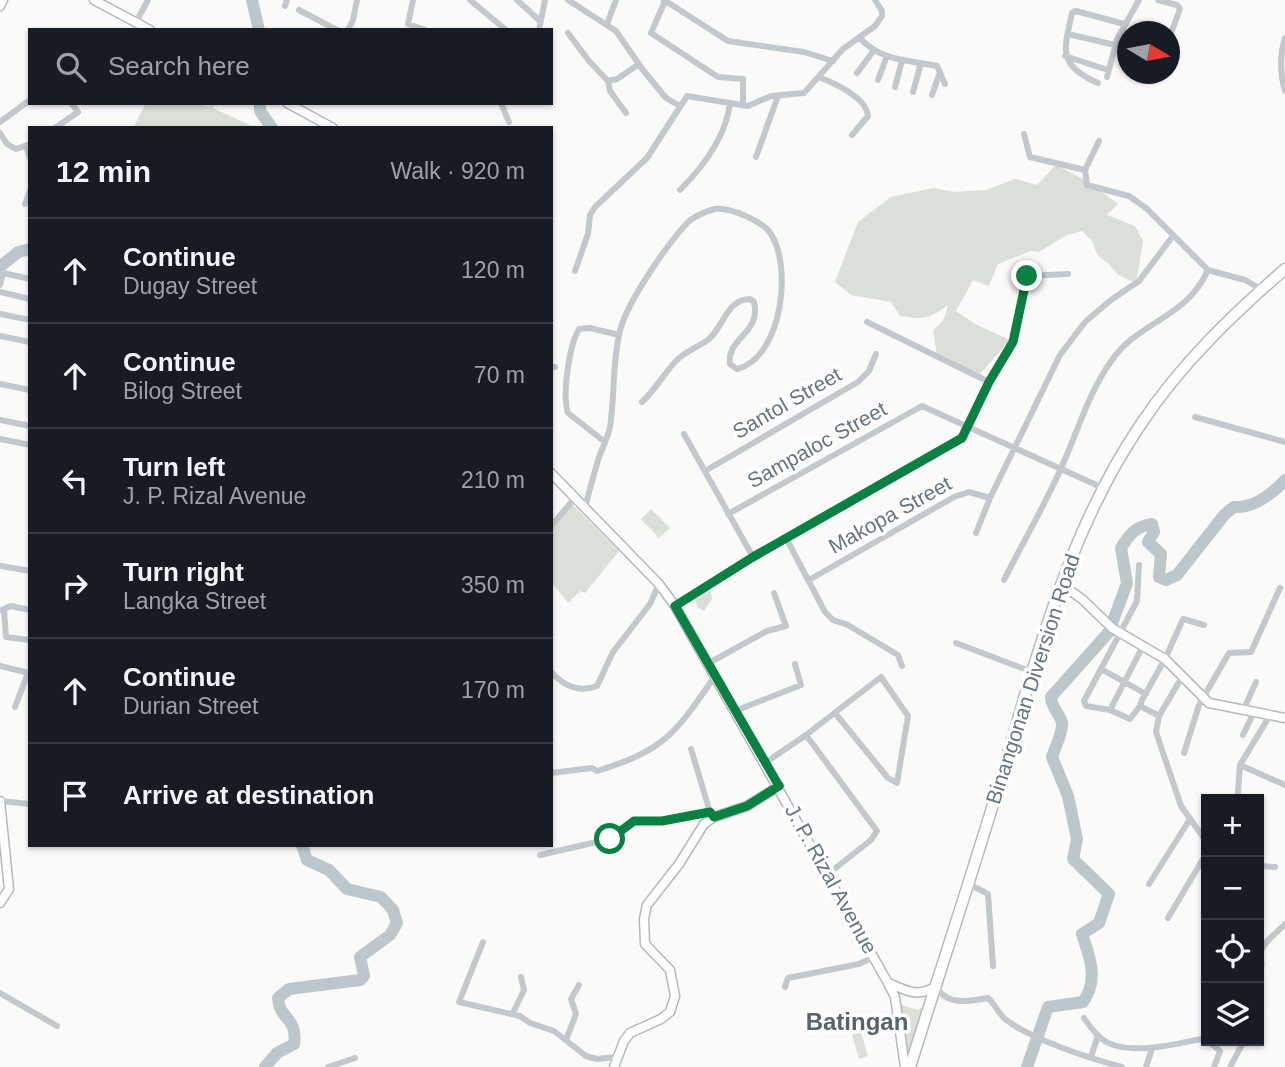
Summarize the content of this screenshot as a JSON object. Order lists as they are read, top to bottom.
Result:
{
  "streets": {
    "main road": ["Binangonan Diversion Road", "J. P. Rizal Avenue"],
    "street": ["Santol Street", "Sampaloc Street", "Makopa Street"]
  },
  "crossings": [
    ["Binangonan Diversion Road", "J. P. Rizal Avenue"]
  ],
  "districts": ["Batingan"],
  "north": "right",
  "page": {
    "search": "Search here",
    "heading": ["12 min", "Walk · 920 m"],
    "list": [
      ["Continue", "Dugay Street", "120 m"],
      ["Continue", "Bilog Street", "70 m"],
      ["Turn left", "J. P. Rizal Avenue", "210 m"],
      ["Turn right", "Langka Street", "350 m"],
      ["Continue", "Durian Street", "170 m"],
      "Arrive at destination"
    ],
    "map_buttons": ["+", "−"]
  }
}
